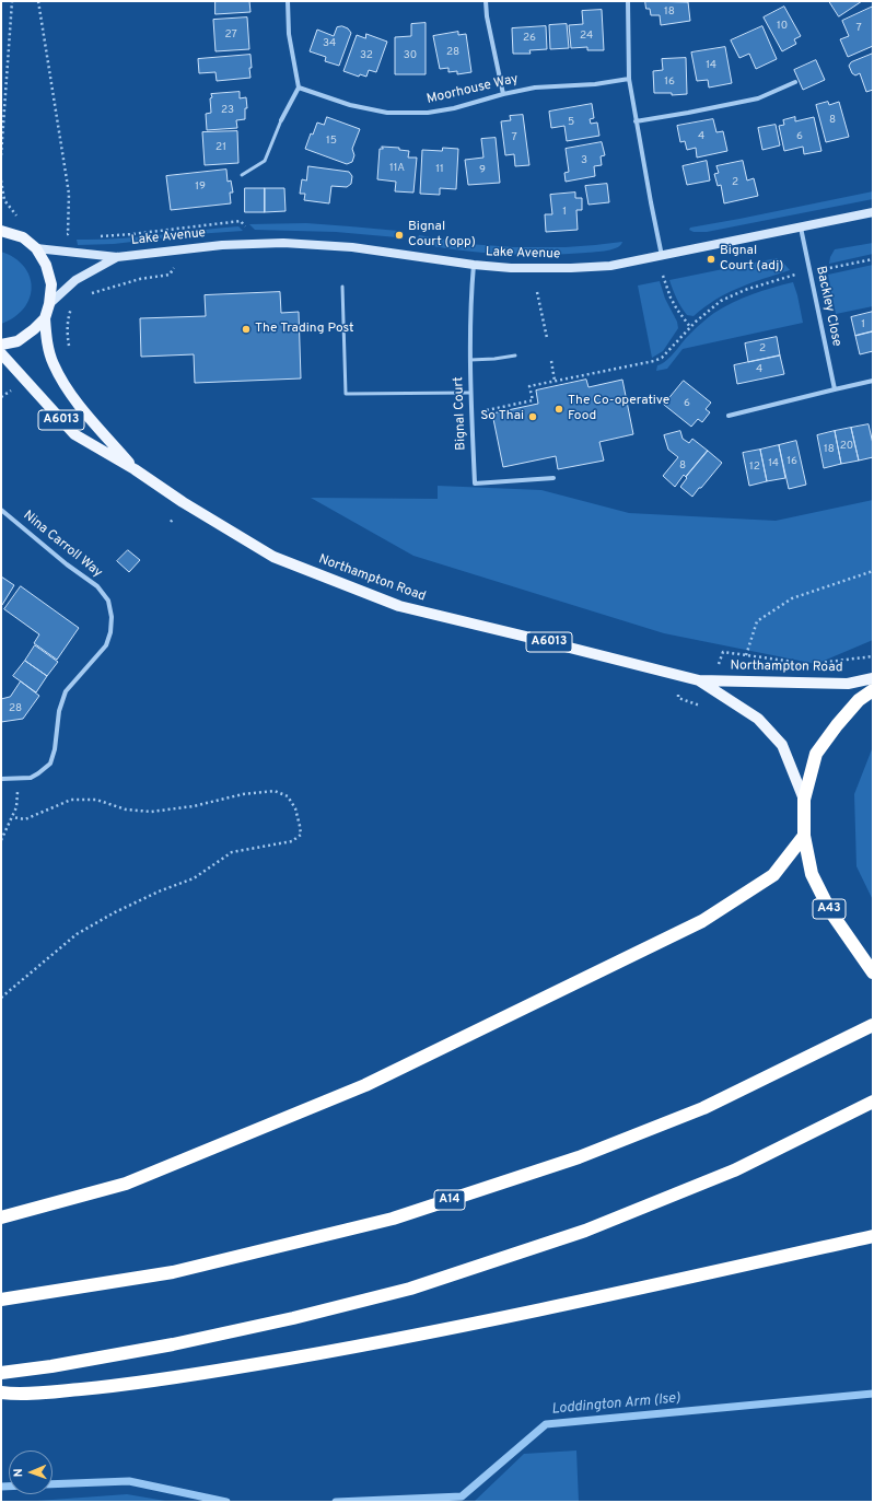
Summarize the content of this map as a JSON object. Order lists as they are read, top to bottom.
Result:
{
  "streets": {
    "highway": ["A43", "A14"],
    "main road": ["A6013", "Northampton Road"],
    "street": [
      "Moorhouse Way",
      "Lake Avenue",
      "Backley Close",
      "Bignal Court",
      "Nina Carroll Way"
    ]
  },
  "crossings": [
    ["Lake Avenue", "Backley Close"],
    ["Lake Avenue", "Bignal Court"],
    ["A6013", "Northampton Road"],
    ["Northampton Road", "A43"]
  ],
  "water": ["Loddington Arm (Ise)"],
  "places": [
    "Bignal Court (opp)",
    "Bignal Court (adj)",
    "The Trading Post",
    "The Co-operative Food",
    "So Thai"
  ],
  "house_numbers": [
    "18",
    "10",
    "7",
    "27",
    "24",
    "26",
    "34",
    "28",
    "32",
    "30",
    "14",
    "16",
    "23",
    "8",
    "5",
    "4",
    "6",
    "7",
    "15",
    "21",
    "3",
    "11A",
    "11",
    "9",
    "2",
    "19",
    "1",
    "1",
    "2",
    "4",
    "6",
    "20",
    "18",
    "16",
    "14",
    "8",
    "12",
    "28"
  ],
  "north": "left"
}
